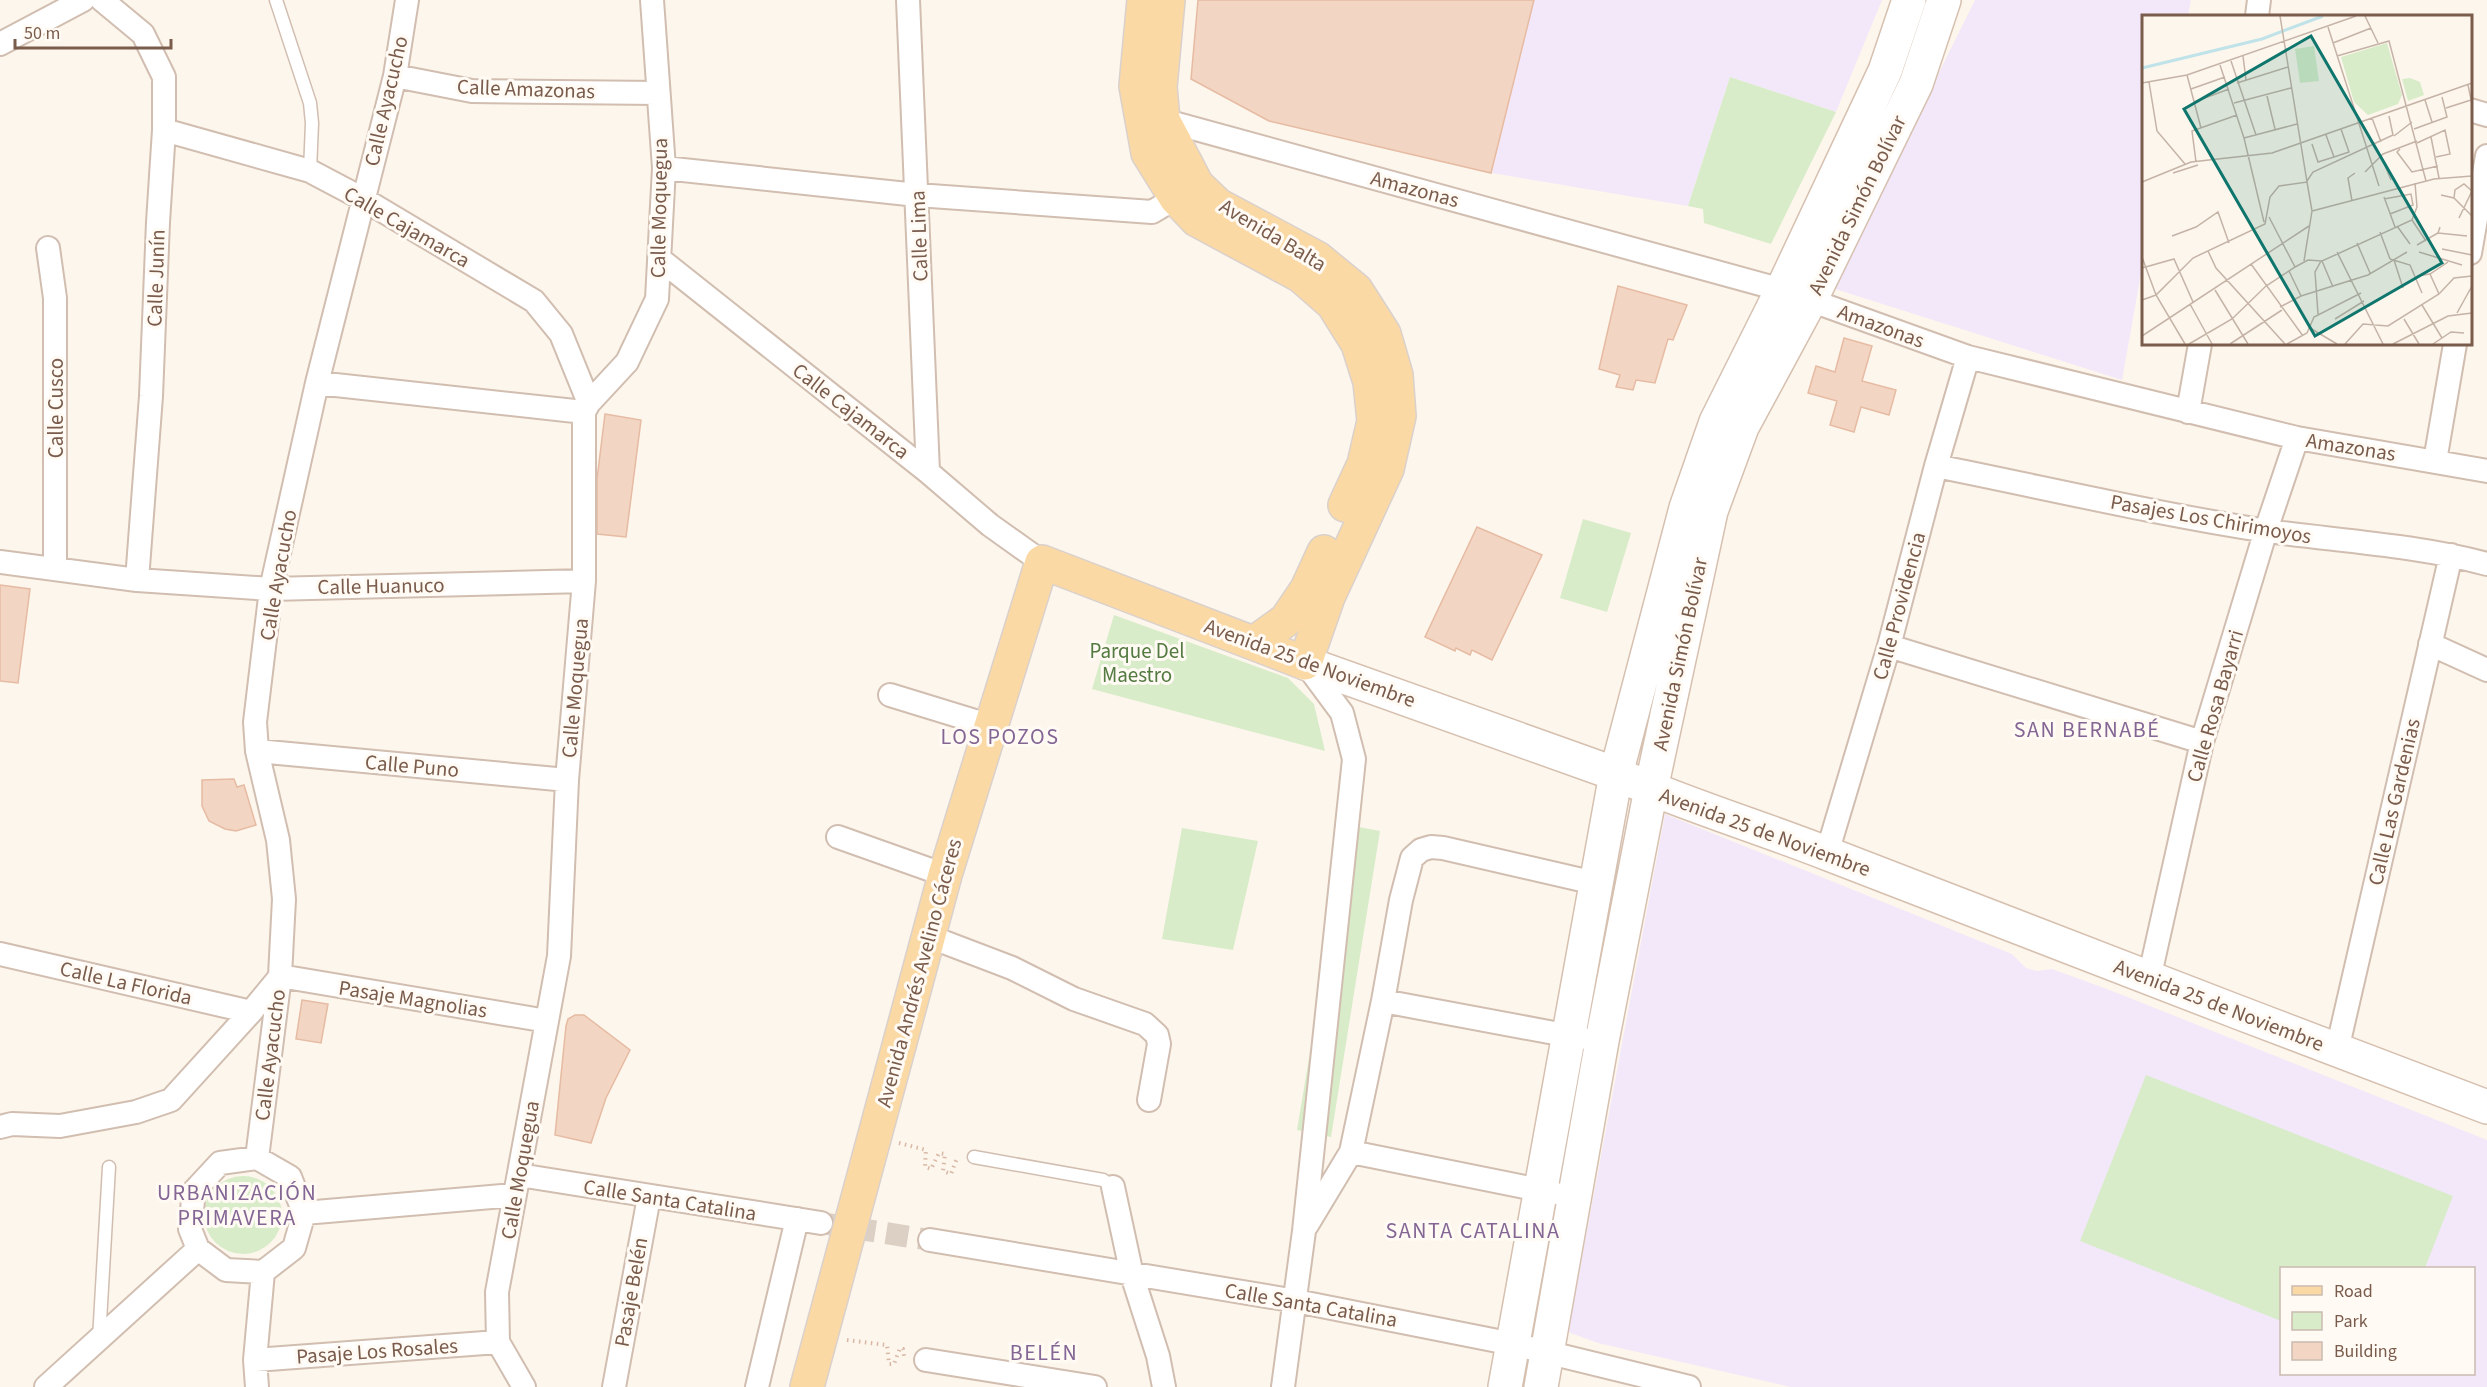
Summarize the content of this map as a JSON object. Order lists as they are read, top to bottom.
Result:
{
  "streets": {
    "main road": [
      "Avenida Simón Bolívar",
      "Avenida Balta",
      "Avenida 25 de Noviembre",
      "Avenida Andrés Avelino Cáceres"
    ],
    "street": [
      "Calle Amazonas",
      "Calle Ayacucho",
      "Amazonas",
      "Calle Moquegua",
      "Calle Cajamarca",
      "Calle Lima",
      "Calle Junín",
      "Calle Cusco",
      "Pasajes Los Chirimoyos",
      "Calle Huanuco",
      "Calle Providencia",
      "Calle Rosa Bayarri",
      "Calle Puno",
      "Calle Las Gardenias",
      "Calle La Florida",
      "Pasaje Magnolias",
      "Calle Santa Catalina",
      "Pasaje Belén",
      "Pasaje Los Rosales"
    ]
  },
  "crossings": [
    ["Calle Amazonas", "Calle Ayacucho"],
    ["Calle Amazonas", "Calle Moquegua"],
    ["Calle Ayacucho", "Calle Cajamarca"],
    ["Calle Ayacucho", "Calle Huanuco"],
    ["Calle Ayacucho", "Calle Puno"],
    ["Calle Ayacucho", "Pasaje Magnolias"],
    ["Calle Ayacucho", "Calle Santa Catalina"],
    ["Amazonas", "Avenida Simón Bolívar"],
    ["Amazonas", "Avenida Balta"],
    ["Amazonas", "Calle Providencia"],
    ["Amazonas", "Calle Rosa Bayarri"],
    ["Avenida Simón Bolívar", "Avenida 25 de Noviembre"],
    ["Avenida Simón Bolívar", "Calle Santa Catalina"],
    ["Calle Moquegua", "Calle Cajamarca"],
    ["Calle Moquegua", "Calle Huanuco"],
    ["Calle Moquegua", "Calle Puno"],
    ["Calle Moquegua", "Pasaje Magnolias"],
    ["Calle Moquegua", "Calle Santa Catalina"],
    ["Calle Moquegua", "Pasaje Los Rosales"],
    ["Calle Cajamarca", "Calle Lima"],
    ["Calle Cajamarca", "Calle Junín"],
    ["Calle Cajamarca", "Avenida 25 de Noviembre"],
    ["Calle Cajamarca", "Avenida Andrés Avelino Cáceres"],
    ["Avenida Balta", "Avenida 25 de Noviembre"],
    ["Calle Junín", "Calle Huanuco"],
    ["Calle Cusco", "Calle Huanuco"],
    ["Pasajes Los Chirimoyos", "Calle Providencia"],
    ["Pasajes Los Chirimoyos", "Calle Rosa Bayarri"],
    ["Pasajes Los Chirimoyos", "Calle Las Gardenias"],
    ["Calle Providencia", "Avenida 25 de Noviembre"],
    ["Avenida 25 de Noviembre", "Calle Rosa Bayarri"],
    ["Avenida 25 de Noviembre", "Calle Las Gardenias"],
    ["Avenida 25 de Noviembre", "Avenida Andrés Avelino Cáceres"],
    ["Calle Santa Catalina", "Pasaje Belén"]
  ],
  "districts": [
    "SAN BERNABÉ",
    "LOS POZOS",
    "URBANIZACIÓN PRIMAVERA",
    "SANTA CATALINA",
    "BELÉN"
  ],
  "parks": ["Parque Del Maestro"],
  "legend": ["Road", "Park", "Building"],
  "scale_bar": "50 m"
}
